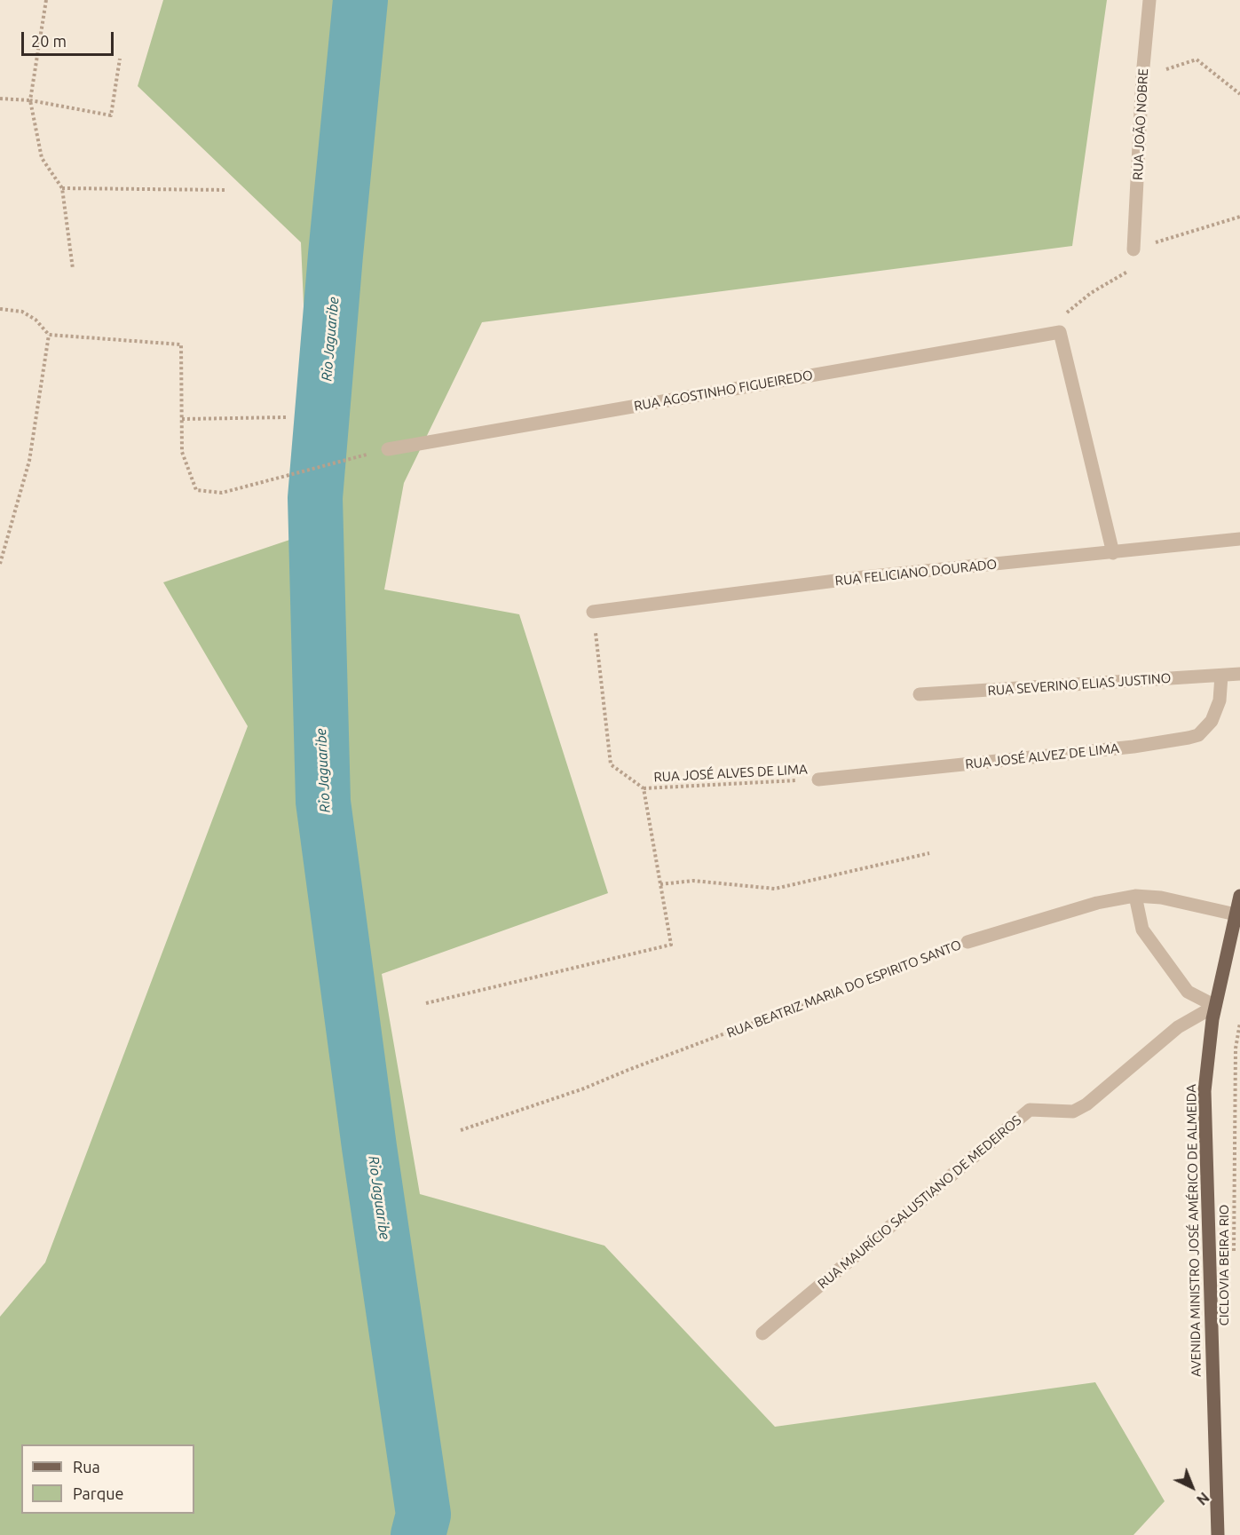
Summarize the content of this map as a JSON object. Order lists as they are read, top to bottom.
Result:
{
  "streets": {
    "main road": ["AVENIDA MINISTRO JOSÉ AMÉRICO DE ALMEIDA"],
    "street": [
      "RUA JOÃO NOBRE",
      "RUA AGOSTINHO FIGUEIREDO",
      "RUA FELICIANO DOURADO",
      "RUA SEVERINO ELIAS JUSTINO",
      "RUA JOSÉ ALVEZ DE LIMA",
      "RUA BEATRIZ MARIA DO ESPIRITO SANTO",
      "RUA MAURÍCIO SALUSTIANO DE MEDEIROS"
    ],
    "path": ["RUA JOSÉ ALVES DE LIMA", "CICLOVIA BEIRA RIO"]
  },
  "crossings": [
    ["RUA SEVERINO ELIAS JUSTINO", "RUA JOSÉ ALVEZ DE LIMA"],
    ["RUA JOSÉ ALVEZ DE LIMA", "RUA JOSÉ ALVES DE LIMA"],
    ["RUA BEATRIZ MARIA DO ESPIRITO SANTO", "AVENIDA MINISTRO JOSÉ AMÉRICO DE ALMEIDA"],
    ["RUA MAURÍCIO SALUSTIANO DE MEDEIROS", "AVENIDA MINISTRO JOSÉ AMÉRICO DE ALMEIDA"]
  ],
  "water": ["Rio Jaguaribe"],
  "legend": ["Rua", "Parque"],
  "scale_bar": "20 m",
  "north": "bottom right"
}
